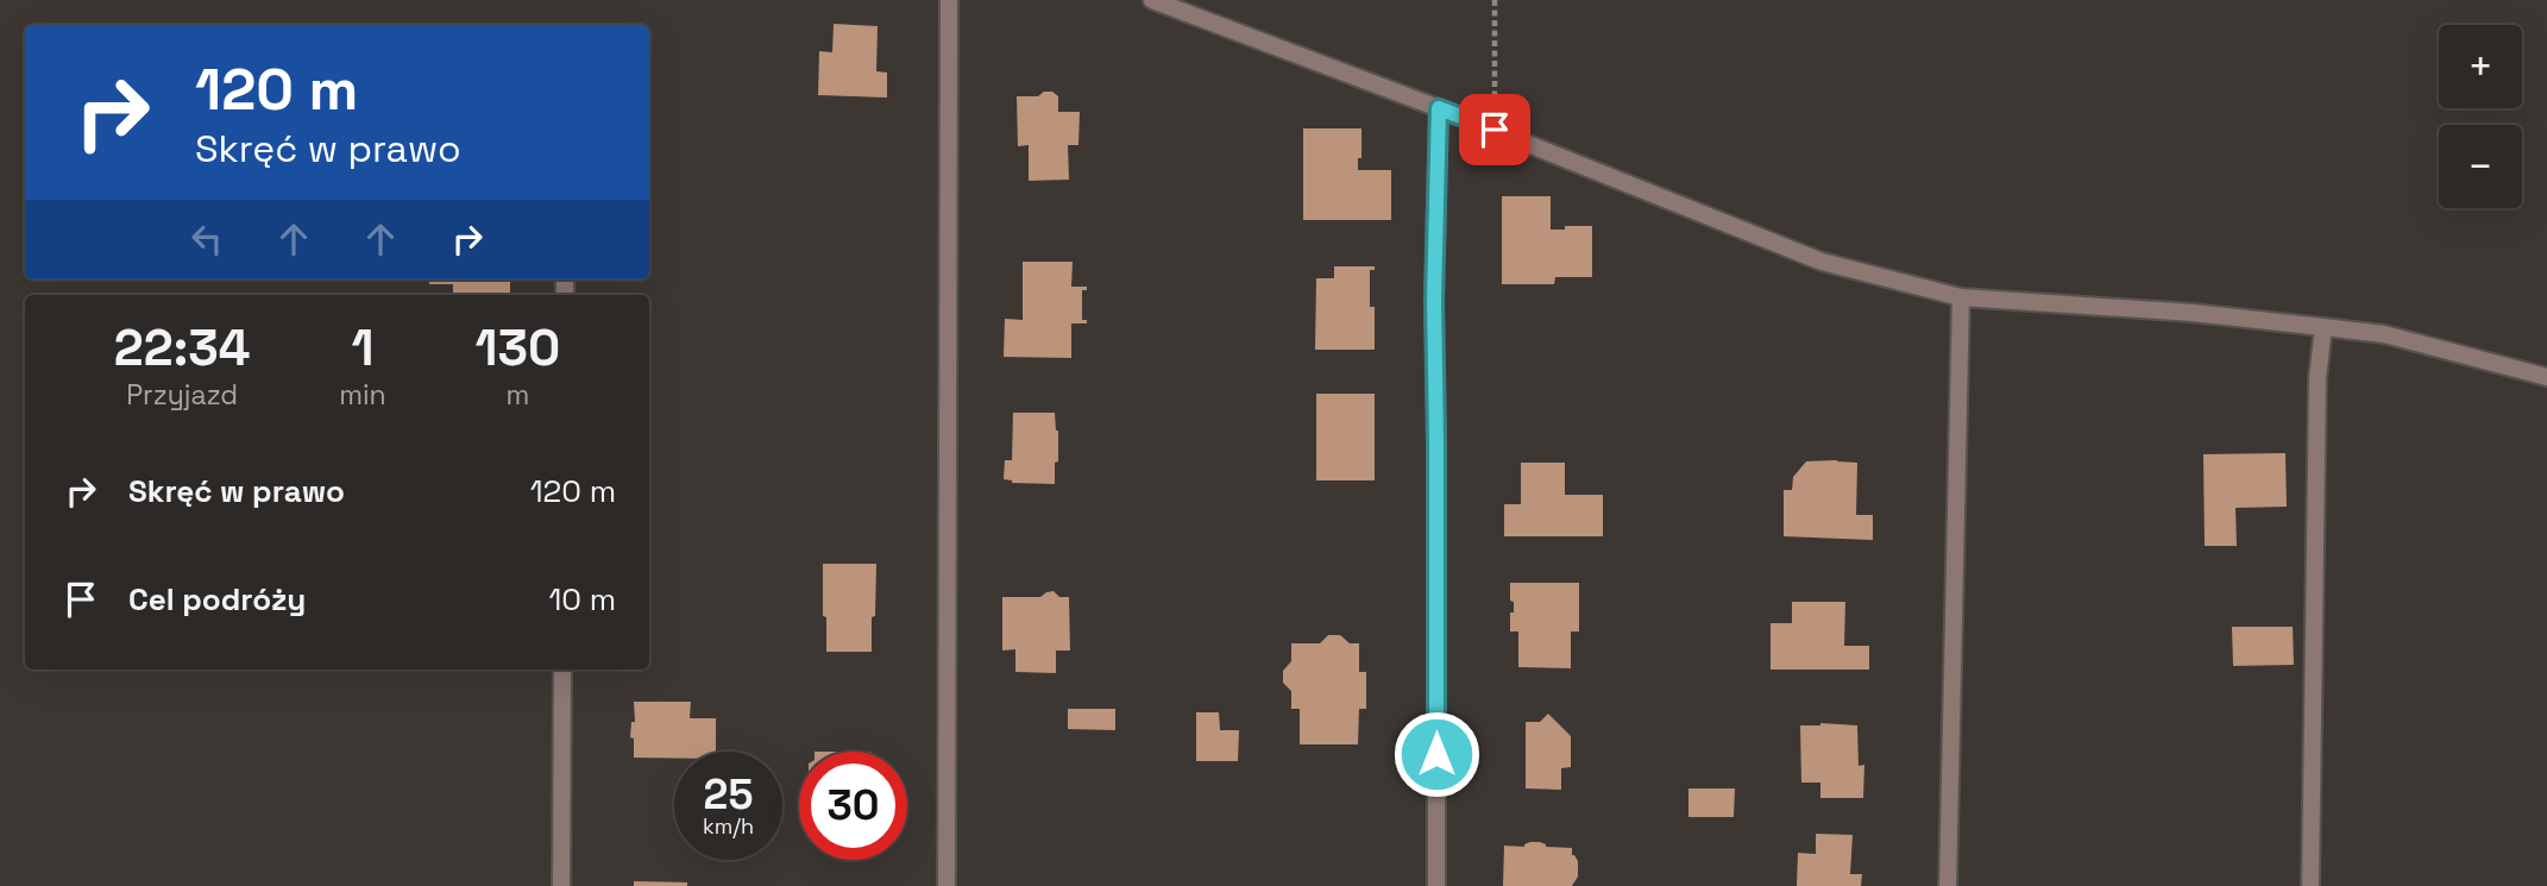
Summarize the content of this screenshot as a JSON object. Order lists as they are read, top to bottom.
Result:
{
  "page": {
    "map_buttons": ["+", "−"],
    "turn": ["120 m", "Skręć w prawo"],
    "eta": [
      "22:34",
      "Przyjazd",
      "1",
      "min",
      "130",
      "m"
    ],
    "list": [
      {
        "name": "Skręć w prawo",
        "value": "120 m"
      },
      {
        "name": "Cel podróży",
        "value": "10 m"
      }
    ],
    "speed": "25 km/h",
    "limit": "30"
  }
}
